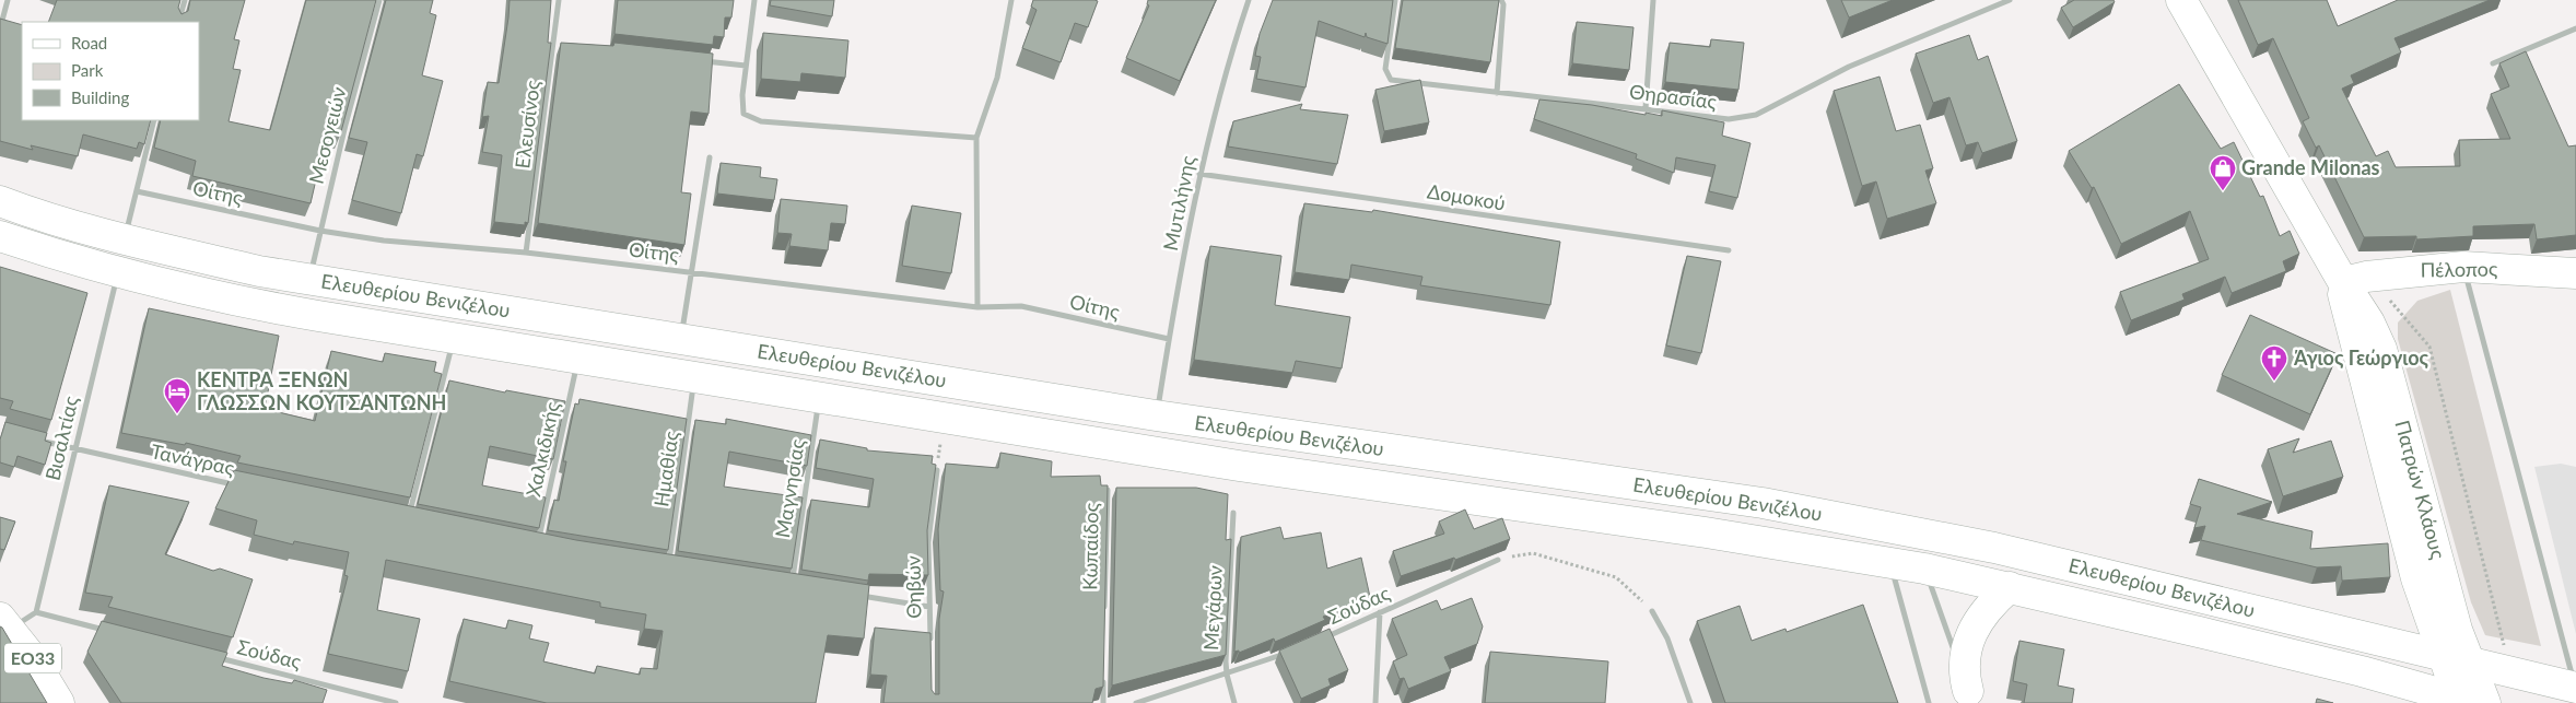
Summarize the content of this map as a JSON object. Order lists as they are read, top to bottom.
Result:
{
  "streets": {
    "main road": [
      "Πέλοπος",
      "Ελευθερίου Βενιζέλου",
      "Πατρών Κλάους",
      "ΕΟ33"
    ],
    "street": [
      "Θηρασίας",
      "Ελευσίνος",
      "Μεσογειών",
      "Οίτης",
      "Δομοκού",
      "Μυτιλήνης",
      "Βισαλτίας",
      "Χαλκιδικής",
      "Τανάγρας",
      "Ημαθίας",
      "Μαγνησίας",
      "Κωπαίδος",
      "Θηβών",
      "Σούδας",
      "Μεγάρων"
    ]
  },
  "crossings": [
    ["Ελευσίνος", "Οίτης"],
    ["Μεσογειών", "Οίτης"],
    ["Μεσογειών", "Ελευθερίου Βενιζέλου"],
    ["Οίτης", "Μυτιλήνης"],
    ["Δομοκού", "Μυτιλήνης"],
    ["Μυτιλήνης", "Ελευθερίου Βενιζέλου"],
    ["Πέλοπος", "Πατρών Κλάους"],
    ["Ελευθερίου Βενιζέλου", "Βισαλτίας"],
    ["Ελευθερίου Βενιζέλου", "Χαλκιδικής"],
    ["Ελευθερίου Βενιζέλου", "Ημαθίας"],
    ["Ελευθερίου Βενιζέλου", "Μαγνησίας"],
    ["Ελευθερίου Βενιζέλου", "Πατρών Κλάους"],
    ["Βισαλτίας", "Τανάγρας"]
  ],
  "places": {
    "shop": ["Grande Milonas"],
    "church": ["Άγιος Γεώργιος"],
    "hotel": ["ΚΕΝΤΡΑ ΞΕΝΩΝ ΓΛΩΣΣΩΝ ΚΟΥΤΣΑΝΤΩΝΗ"]
  },
  "legend": ["Road", "Park", "Building"]
}
